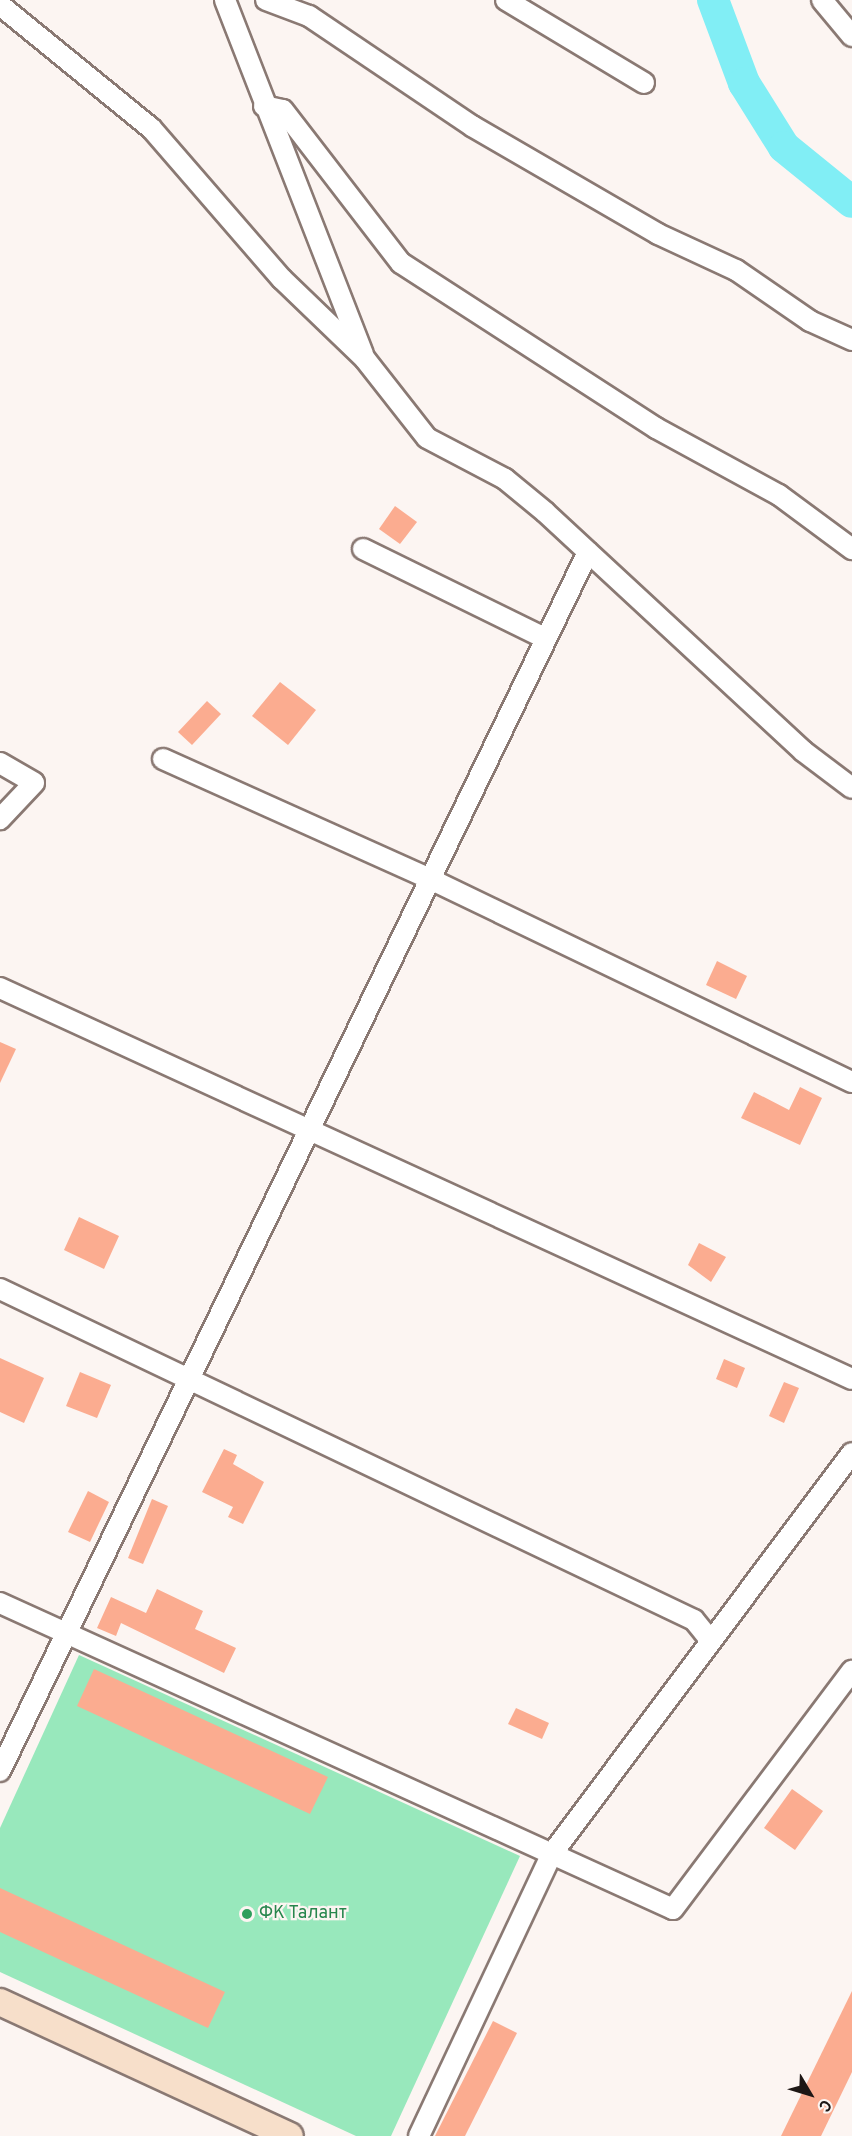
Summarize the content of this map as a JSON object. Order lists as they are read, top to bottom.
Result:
{
  "places": ["ФК Талант"],
  "north": "bottom right"
}
